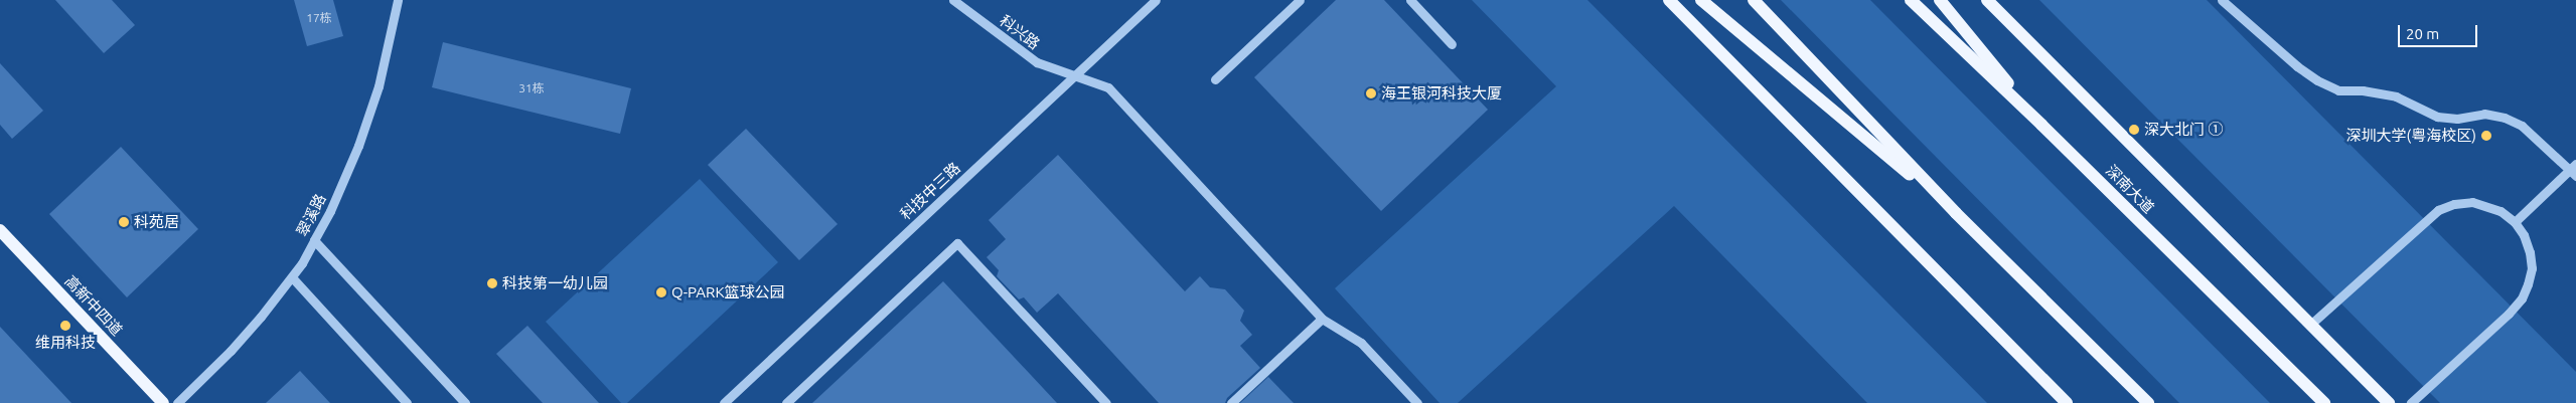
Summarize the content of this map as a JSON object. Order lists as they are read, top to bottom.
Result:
{
  "streets": {
    "main road": ["深南大道", "高新中四道"],
    "street": ["科兴路", "科技中三路", "翠溪路"]
  },
  "crossings": [
    ["科兴路", "科技中三路"]
  ],
  "places": [
    "海王银河科技大厦",
    "深大北门 ①",
    "深圳大学(粤海校区)",
    "科苑居",
    "科技第一幼儿园",
    "Q-PARK篮球公园",
    "维用科技"
  ],
  "house_numbers": ["17栋", "31栋"],
  "scale_bar": "20 m"
}
